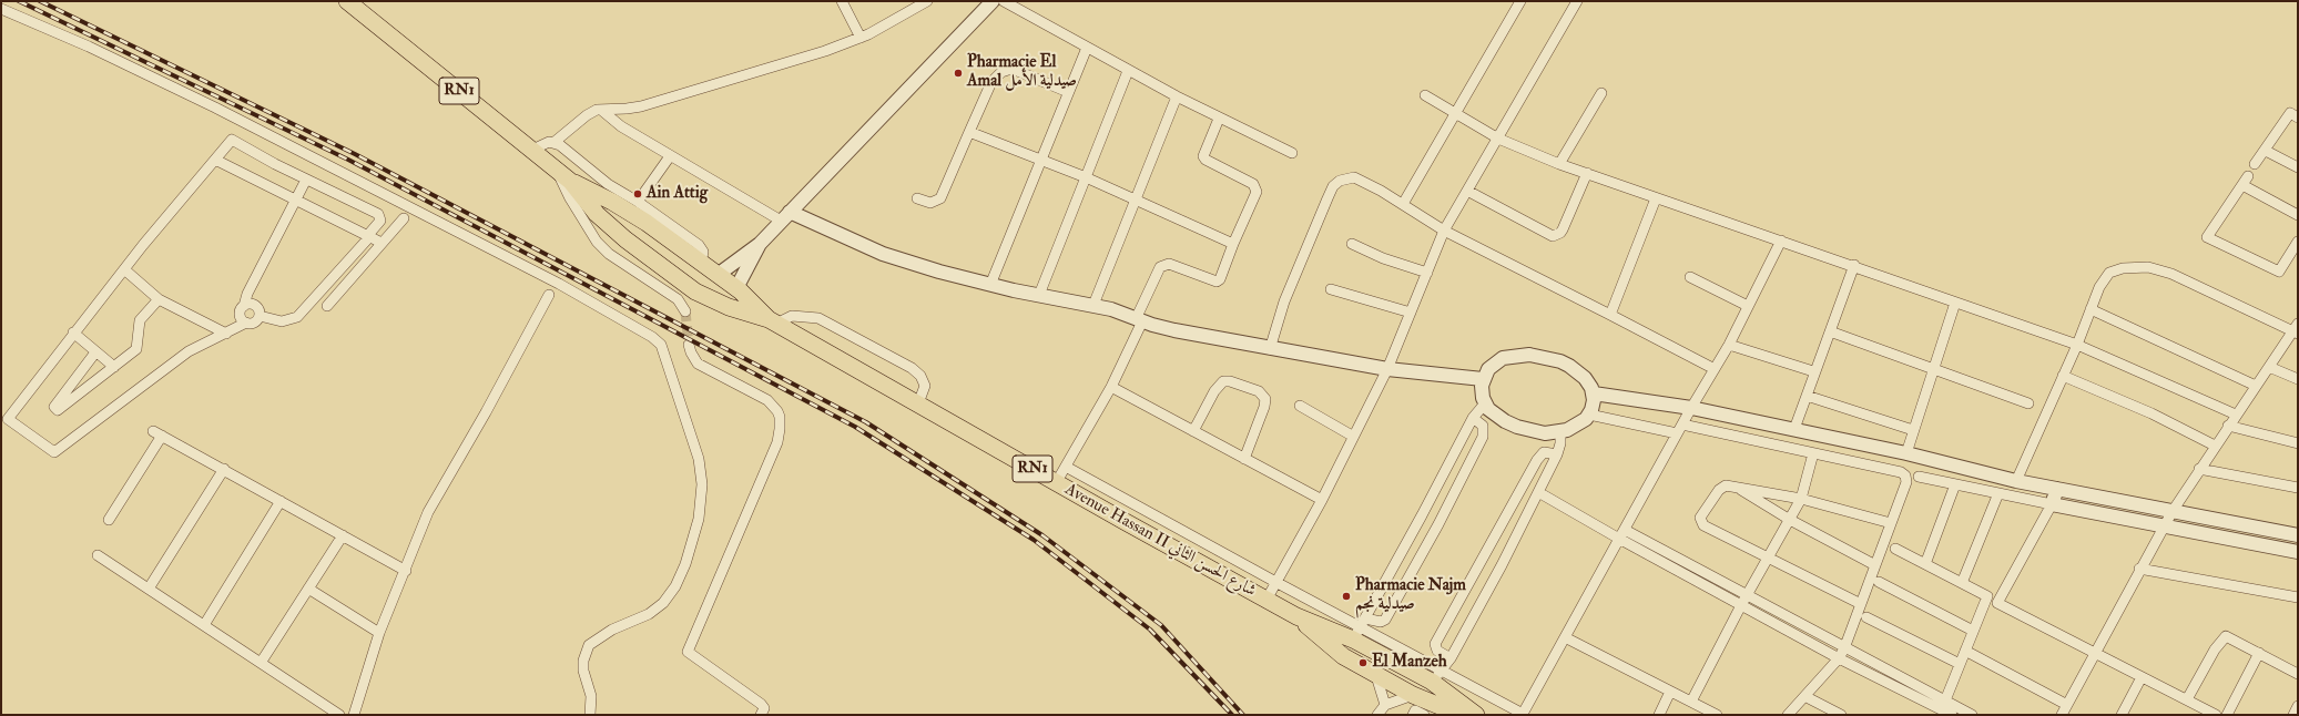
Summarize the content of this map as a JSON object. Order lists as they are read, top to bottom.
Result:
{
  "streets": {
    "main road": ["RN1", "Avenue Hassan II شارع الحسن الثاني"]
  },
  "places": [
    "Pharmacie El Amal صيدلية الأمل",
    "Ain Attig",
    "Pharmacie Najm صيدلية نجم",
    "El Manzeh"
  ]
}
